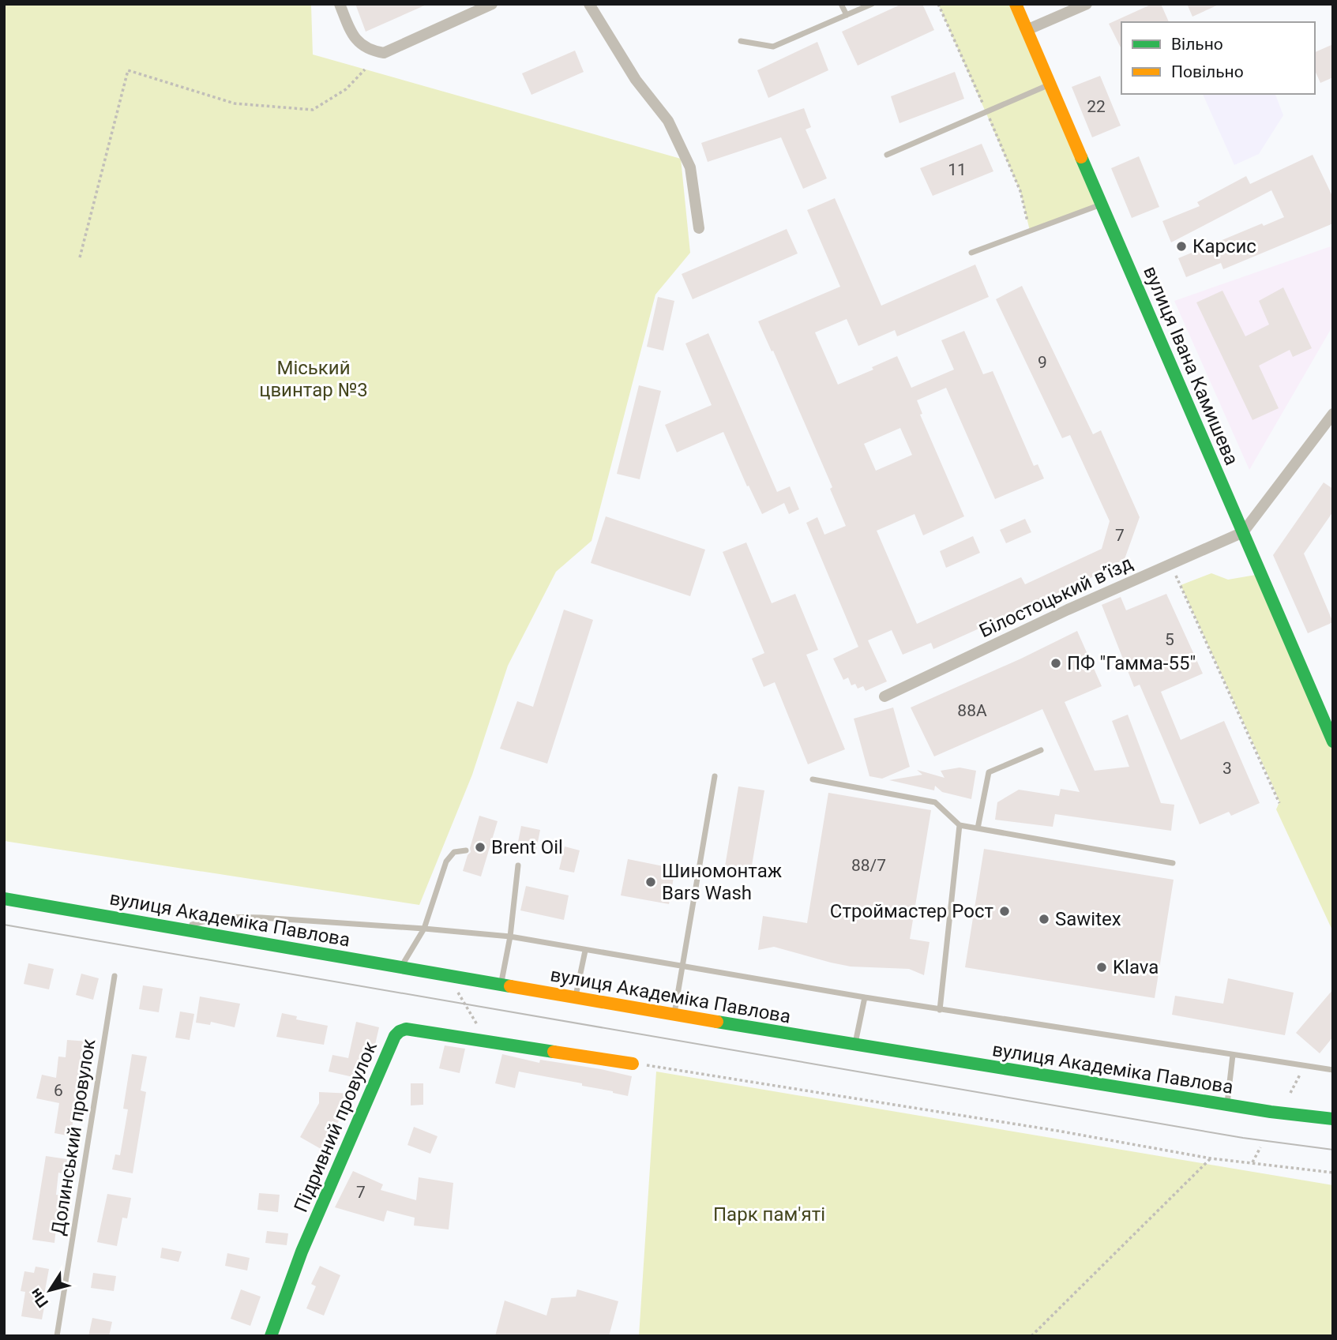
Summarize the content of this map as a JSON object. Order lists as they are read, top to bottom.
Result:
{
  "streets": {
    "street": [
      "вулиця Івана Камишева",
      "Білостоцький в’їзд",
      "вулиця Академіка Павлова",
      "Підривний провулок"
    ],
    "lane": ["Долинський провулок"]
  },
  "crossings": [
    ["вулиця Івана Камишева", "Білостоцький в’їзд"]
  ],
  "parks": ["Міський цвинтар №3", "Парк пам'яті"],
  "places": [
    "Карсис",
    "ПФ \"Гамма-55\"",
    "Brent Oil",
    "Шиномонтаж Bars Wash",
    "Строймастер Рост",
    "Sawitex",
    "Klava"
  ],
  "house_numbers": [
    "22",
    "11",
    "9",
    "7",
    "5",
    "88А",
    "3",
    "88/7",
    "6",
    "7"
  ],
  "legend": ["Вільно", "Повільно"],
  "north": "bottom left"
}
